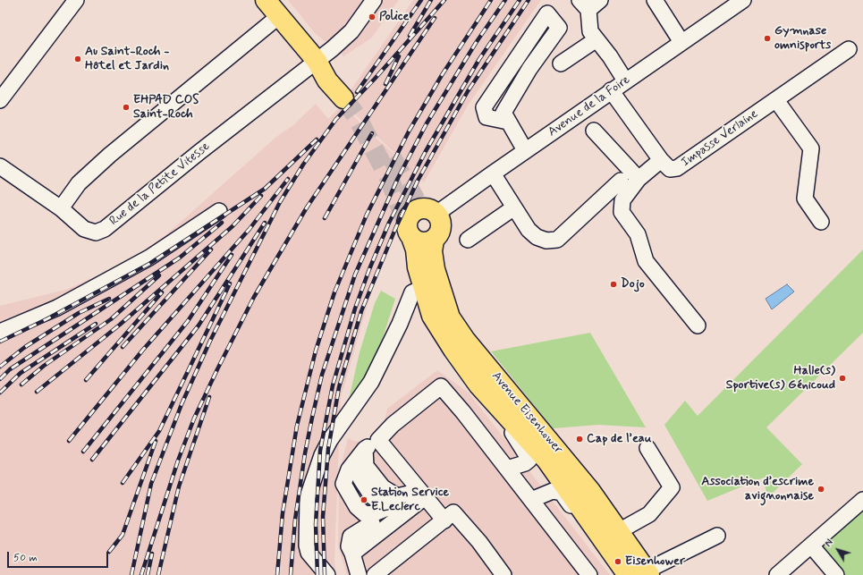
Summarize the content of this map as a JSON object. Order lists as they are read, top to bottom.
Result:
{
  "streets": {
    "main road": ["Avenue Eisenhower"],
    "street": ["Avenue de la Foire", "Impasse Verlaine", "Rue de la Petite Vitesse"]
  },
  "crossings": [
    ["Avenue de la Foire", "Impasse Verlaine"],
    ["Avenue de la Foire", "Avenue Eisenhower"]
  ],
  "places": [
    "Police",
    "Gymnase omnisports",
    "Au Saint-Roch - Hôtel et Jardin",
    "EHPAD COS Saint-Roch",
    "Dojo",
    "Halle(s) Sportive(s) Génicoud",
    "Cap de l’eau",
    "Association d’escrime avignonnaise",
    "Station Service E.Leclerc",
    "Eisenhower"
  ],
  "scale_bar": "50 m",
  "north": "top left"
}
